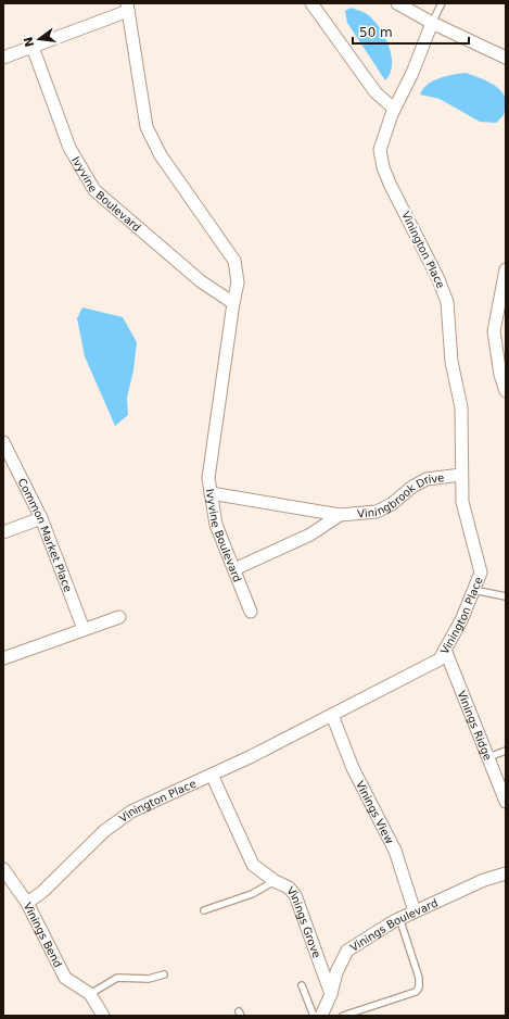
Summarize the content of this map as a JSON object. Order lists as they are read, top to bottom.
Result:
{
  "streets": {
    "street": [
      "Ivyvine Boulevard",
      "Vinington Place",
      "Viningbrook Drive",
      "Common Market Place",
      "Vinings Ridge",
      "Vinings View",
      "Vinings Grove",
      "Vinings Boulevard",
      "Vinings Bend"
    ]
  },
  "crossings": [
    ["Ivyvine Boulevard", "Viningbrook Drive"],
    ["Vinington Place", "Viningbrook Drive"],
    ["Vinington Place", "Vinings Ridge"],
    ["Vinington Place", "Vinings View"],
    ["Vinington Place", "Vinings Grove"],
    ["Vinington Place", "Vinings Bend"],
    ["Vinings View", "Vinings Boulevard"],
    ["Vinings Grove", "Vinings Boulevard"]
  ],
  "scale_bar": "50 m",
  "north": "left"
}
